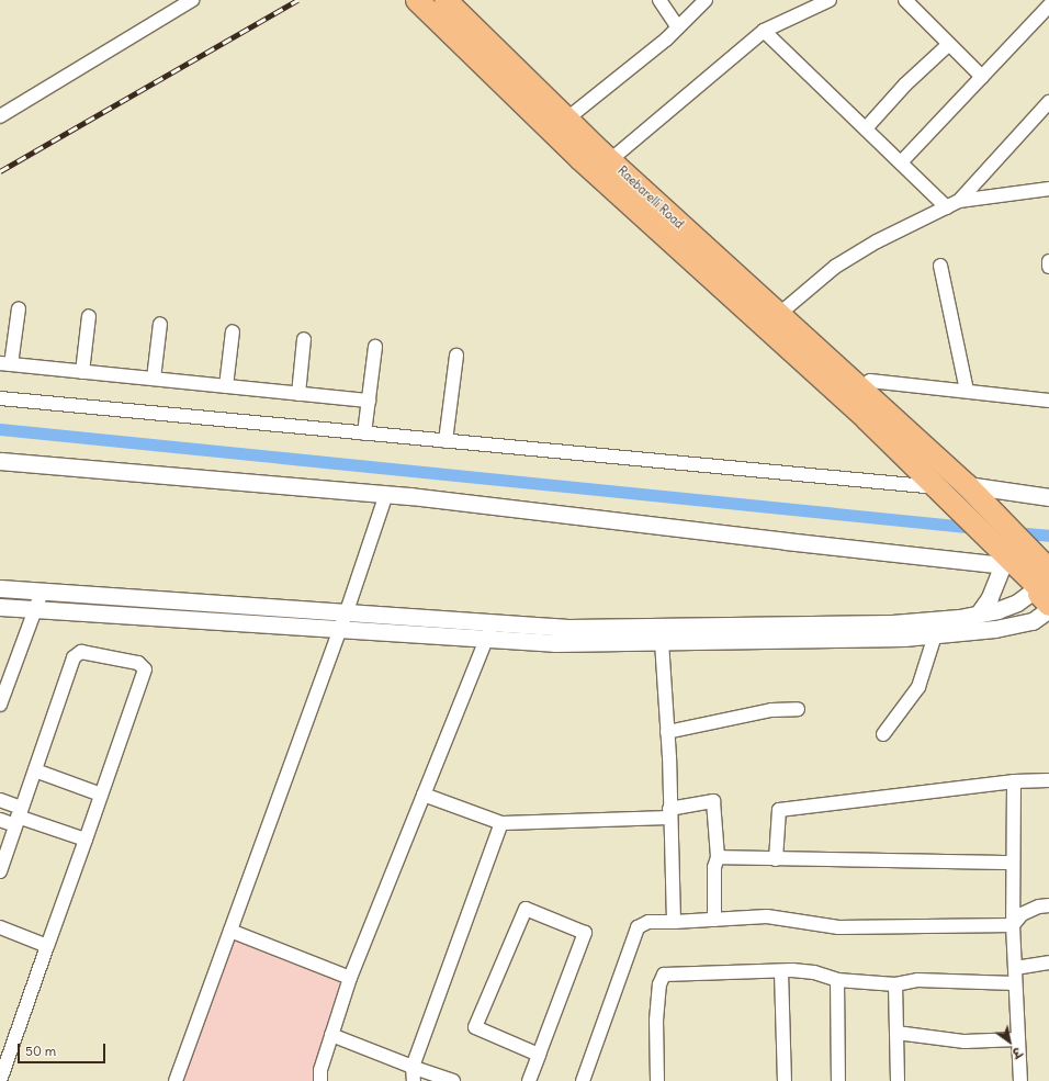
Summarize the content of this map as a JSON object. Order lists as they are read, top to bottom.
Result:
{
  "streets": {
    "main road": ["Raebarelli Road"]
  },
  "scale_bar": "50 m",
  "north": "bottom right"
}
